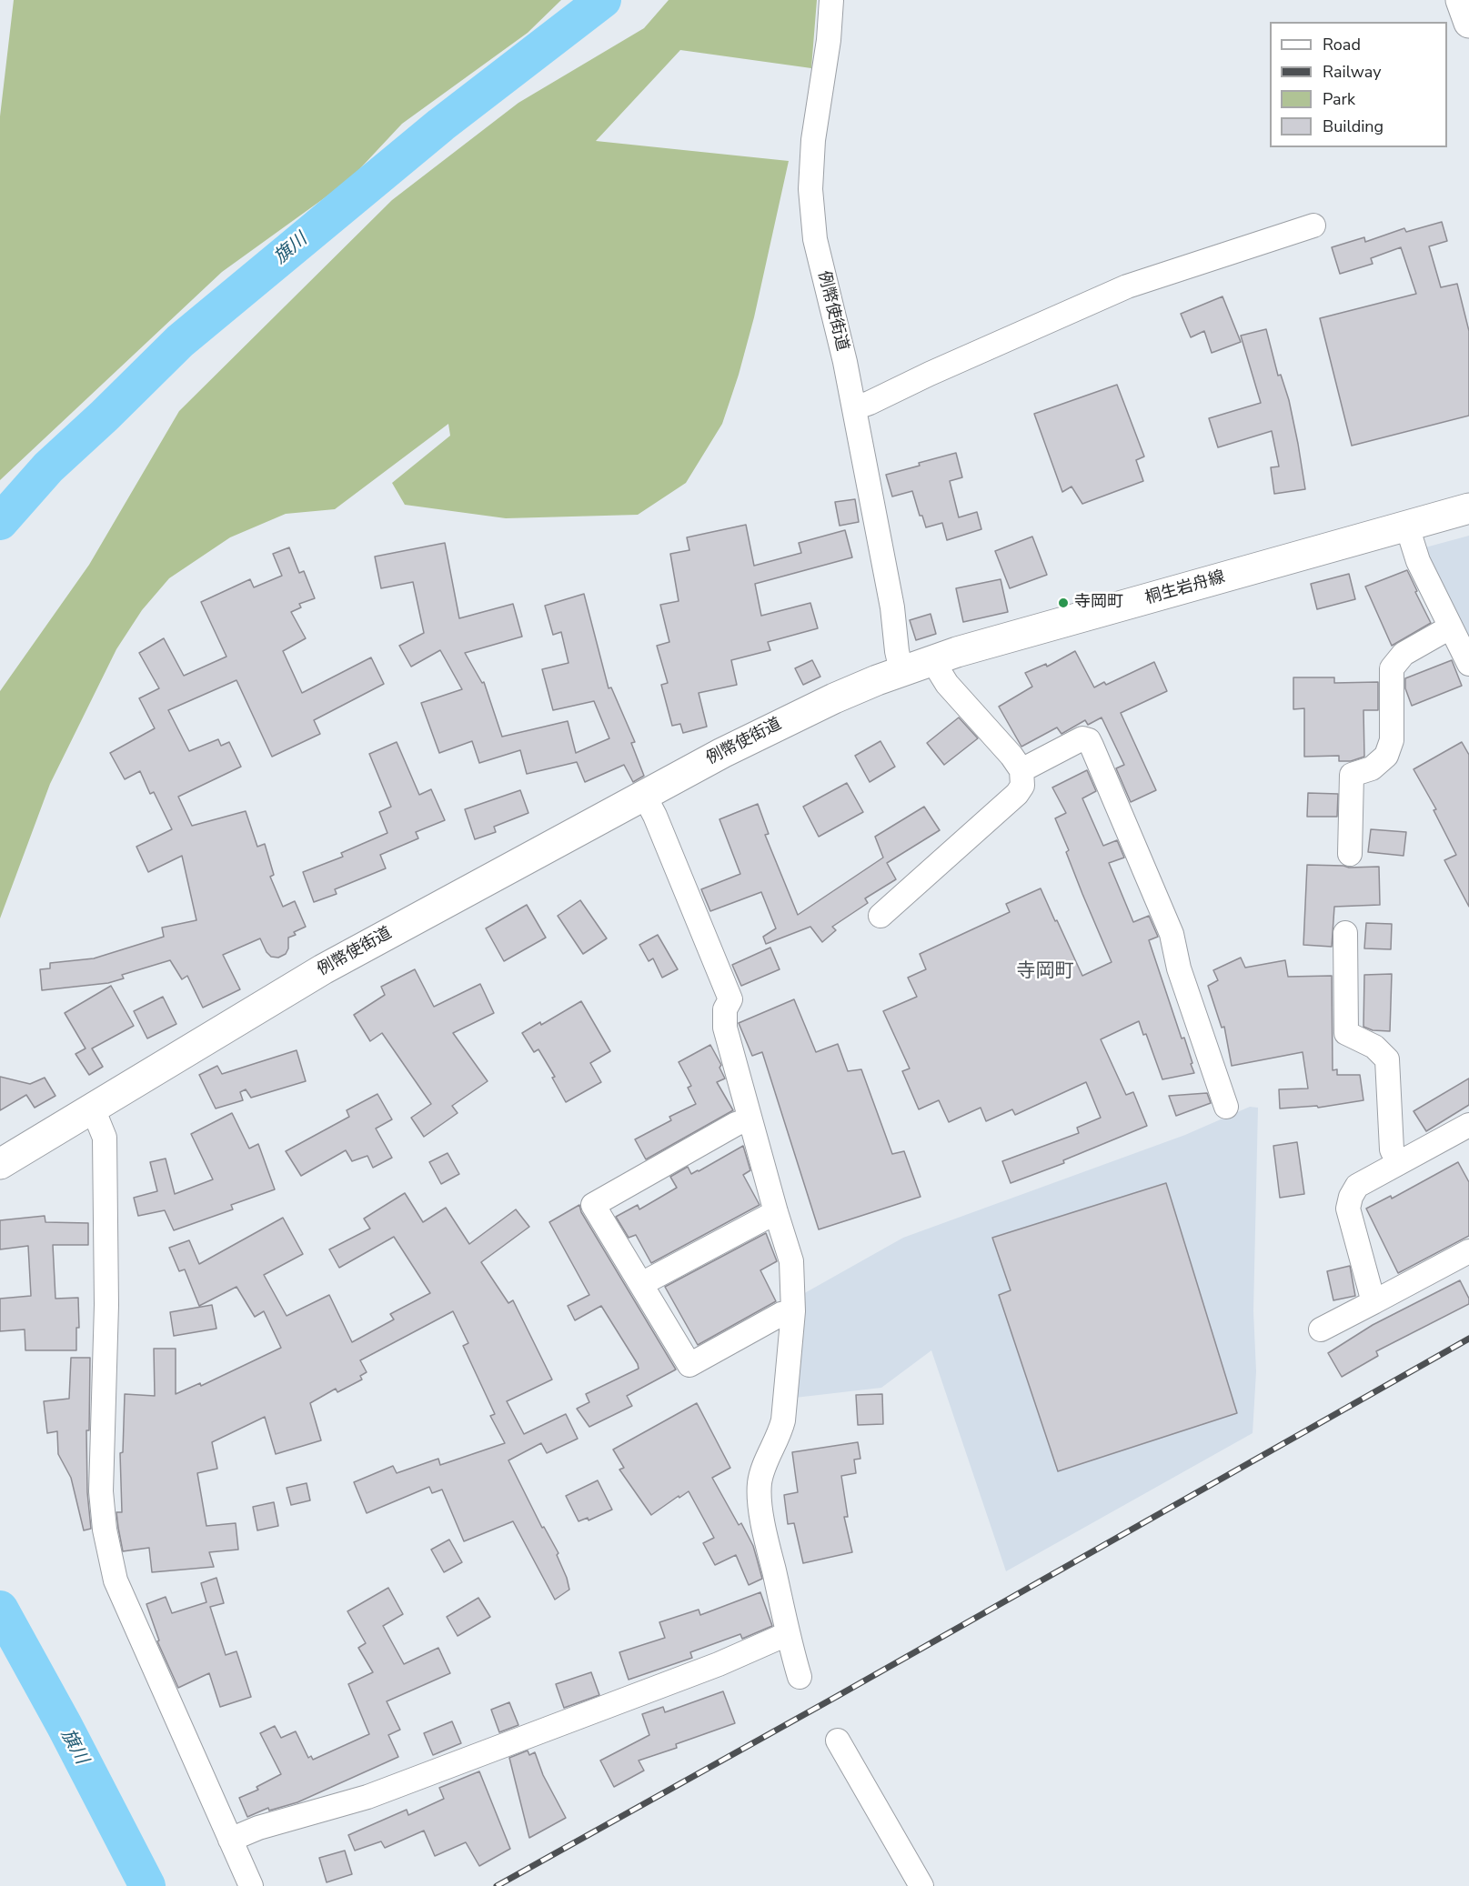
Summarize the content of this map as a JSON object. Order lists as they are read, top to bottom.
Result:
{
  "streets": {
    "main road": ["例幣使街道", "桐生岩舟線"]
  },
  "crossings": [
    ["例幣使街道", "桐生岩舟線"]
  ],
  "districts": ["寺岡町"],
  "water": ["旗川"],
  "places": ["寺岡町"],
  "legend": [
    "Road",
    "Railway",
    "Park",
    "Building"
  ]
}
